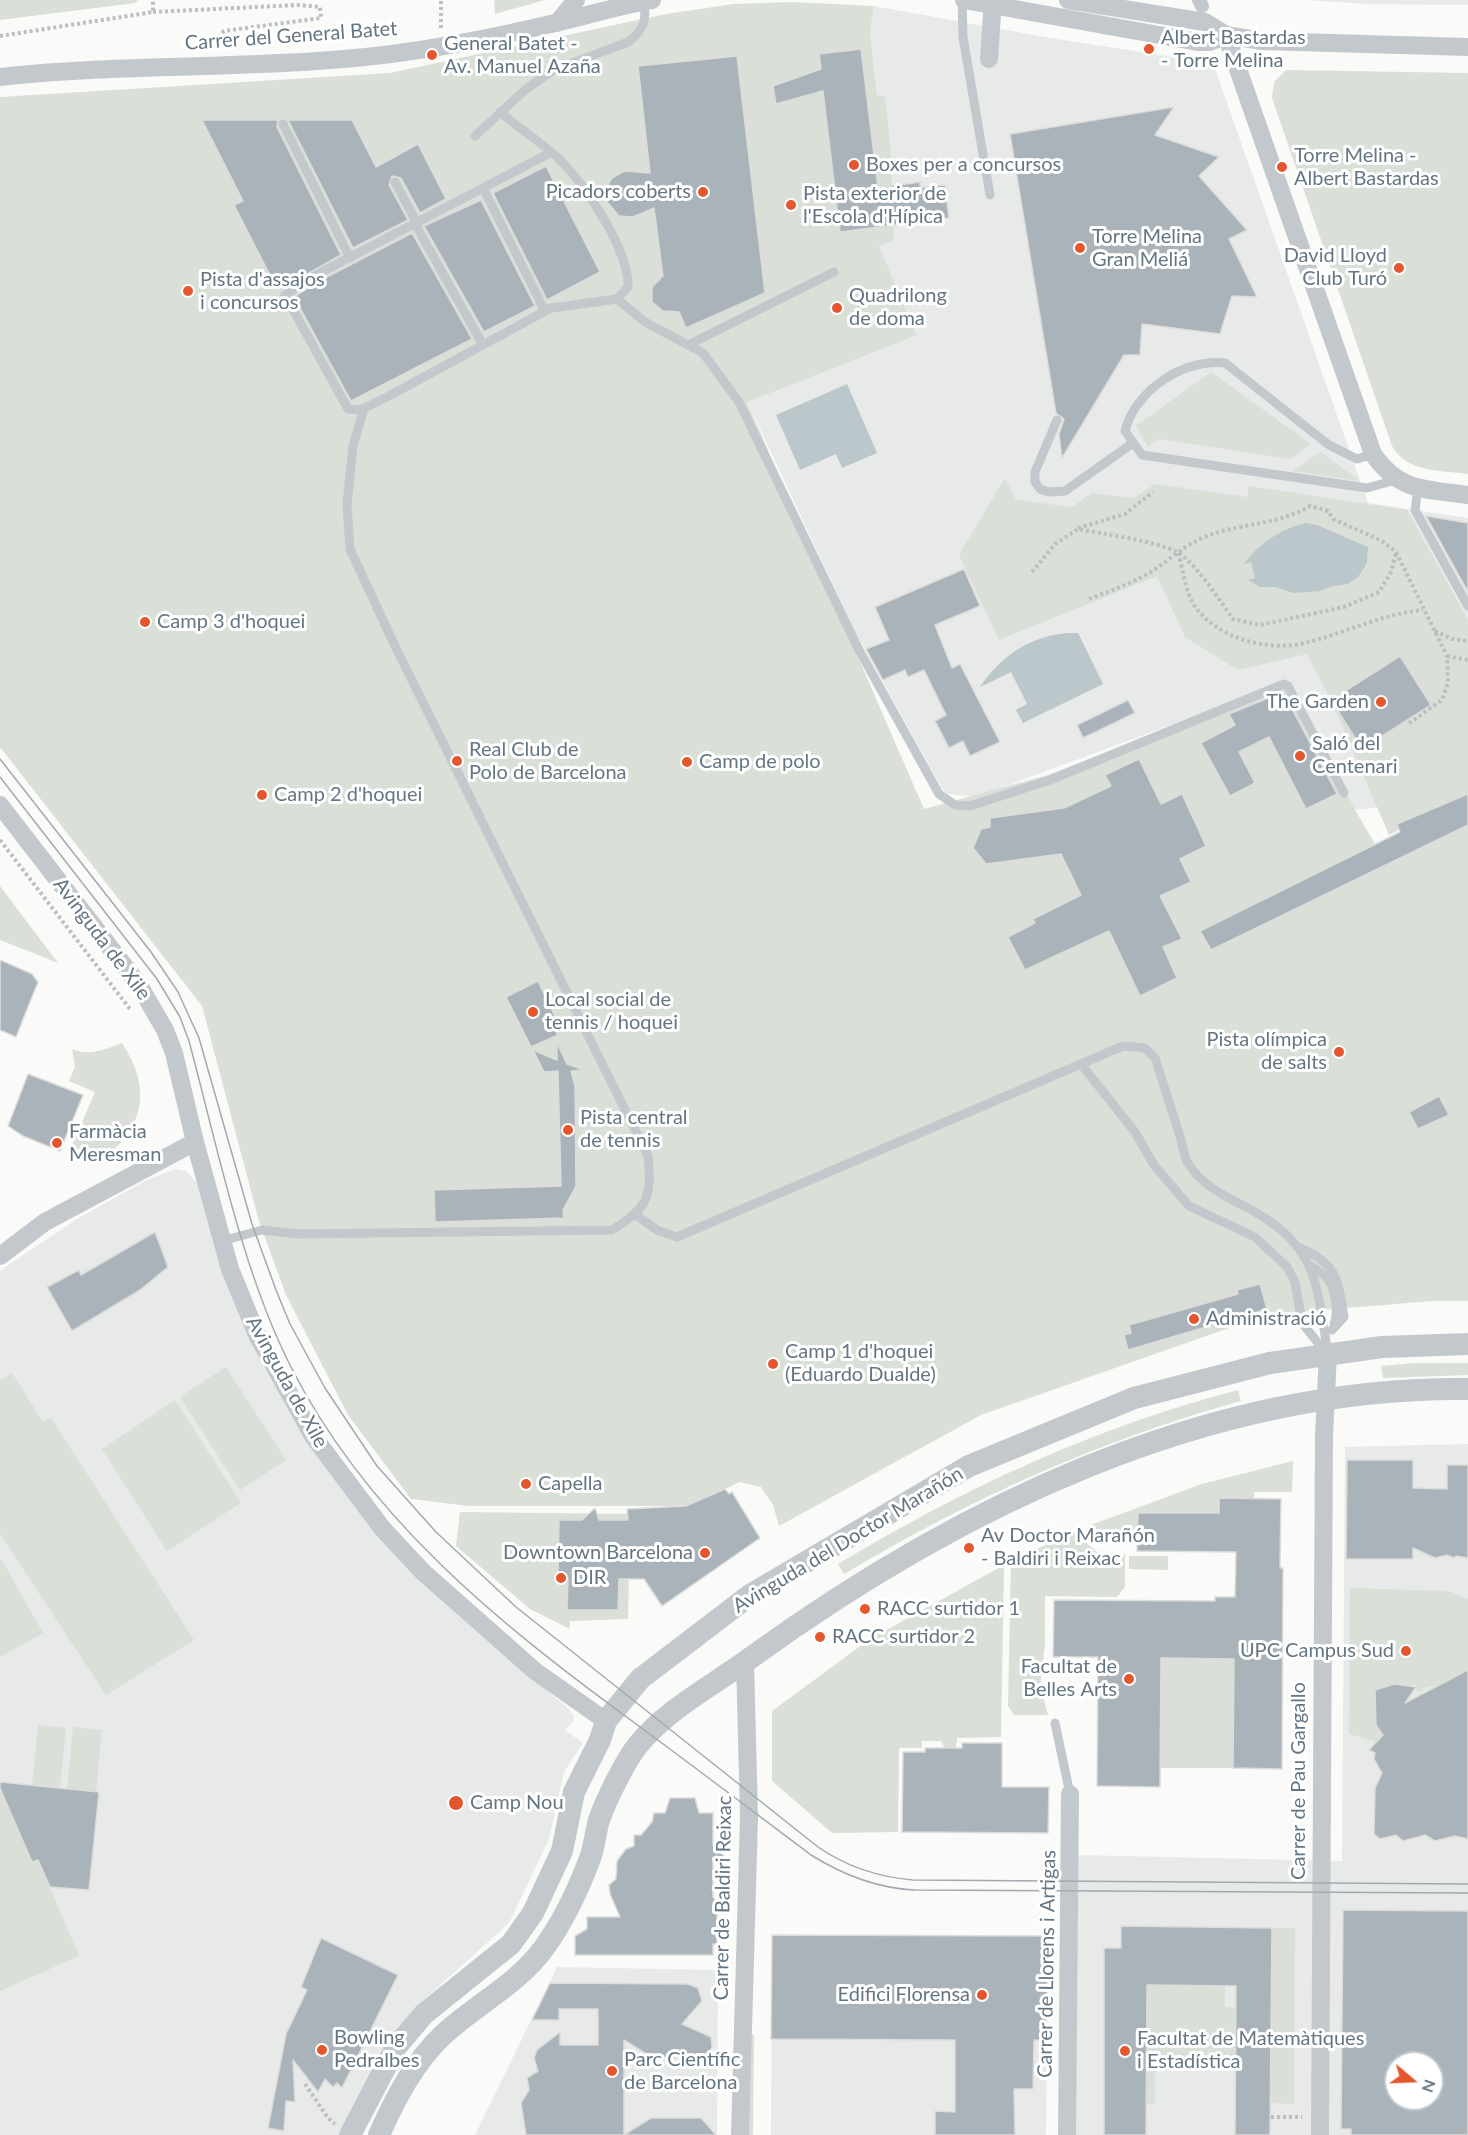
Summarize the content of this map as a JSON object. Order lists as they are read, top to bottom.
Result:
{
  "streets": {
    "street": [
      "Carrer del General Batet",
      "Avinguda de Xile",
      "Avinguda del Doctor Marañón",
      "Carrer de Pau Gargallo",
      "Carrer de Baldiri Reixac",
      "Carrer de Llorens i Artigas"
    ]
  },
  "crossings": [
    ["Avinguda de Xile", "Avinguda del Doctor Marañón"],
    ["Avinguda del Doctor Marañón", "Carrer de Pau Gargallo"]
  ],
  "places": [
    "Albert Bastardas - Torre Melina",
    "General Batet - Av. Manuel Azaña",
    "Boxes per a concursos",
    "Torre Melina - Albert Bastardas",
    "Picadors coberts",
    "Pista exterior de l'Escola d'Hípica",
    "Torre Melina Gran Meliá",
    "David Lloyd Club Turó",
    "Pista d'assajos i concursos",
    "Quadrilong de doma",
    "Camp 3 d'hoquei",
    "The Garden",
    "Saló del Centenari",
    "Real Club de Polo de Barcelona",
    "Camp de polo",
    "Camp 2 d'hoquei",
    "Local social de tennis / hoquei",
    "Pista olímpica de salts",
    "Pista central de tennis",
    "Farmàcia Meresman",
    "Administració",
    "Camp 1 d'hoquei (Eduardo Dualde)",
    "Capella",
    "Av Doctor Marañón - Baldiri i Reixac",
    "Downtown Barcelona",
    "DIR",
    "RACC surtidor 1",
    "RACC surtidor 2",
    "UPC Campus Sud",
    "Facultat de Belles Arts",
    "Camp Nou",
    "Edifici Florensa",
    "Bowling Pedralbes",
    "Facultat de Matemàtiques i Estadística",
    "Parc Científic de Barcelona"
  ],
  "north": "right"
}
